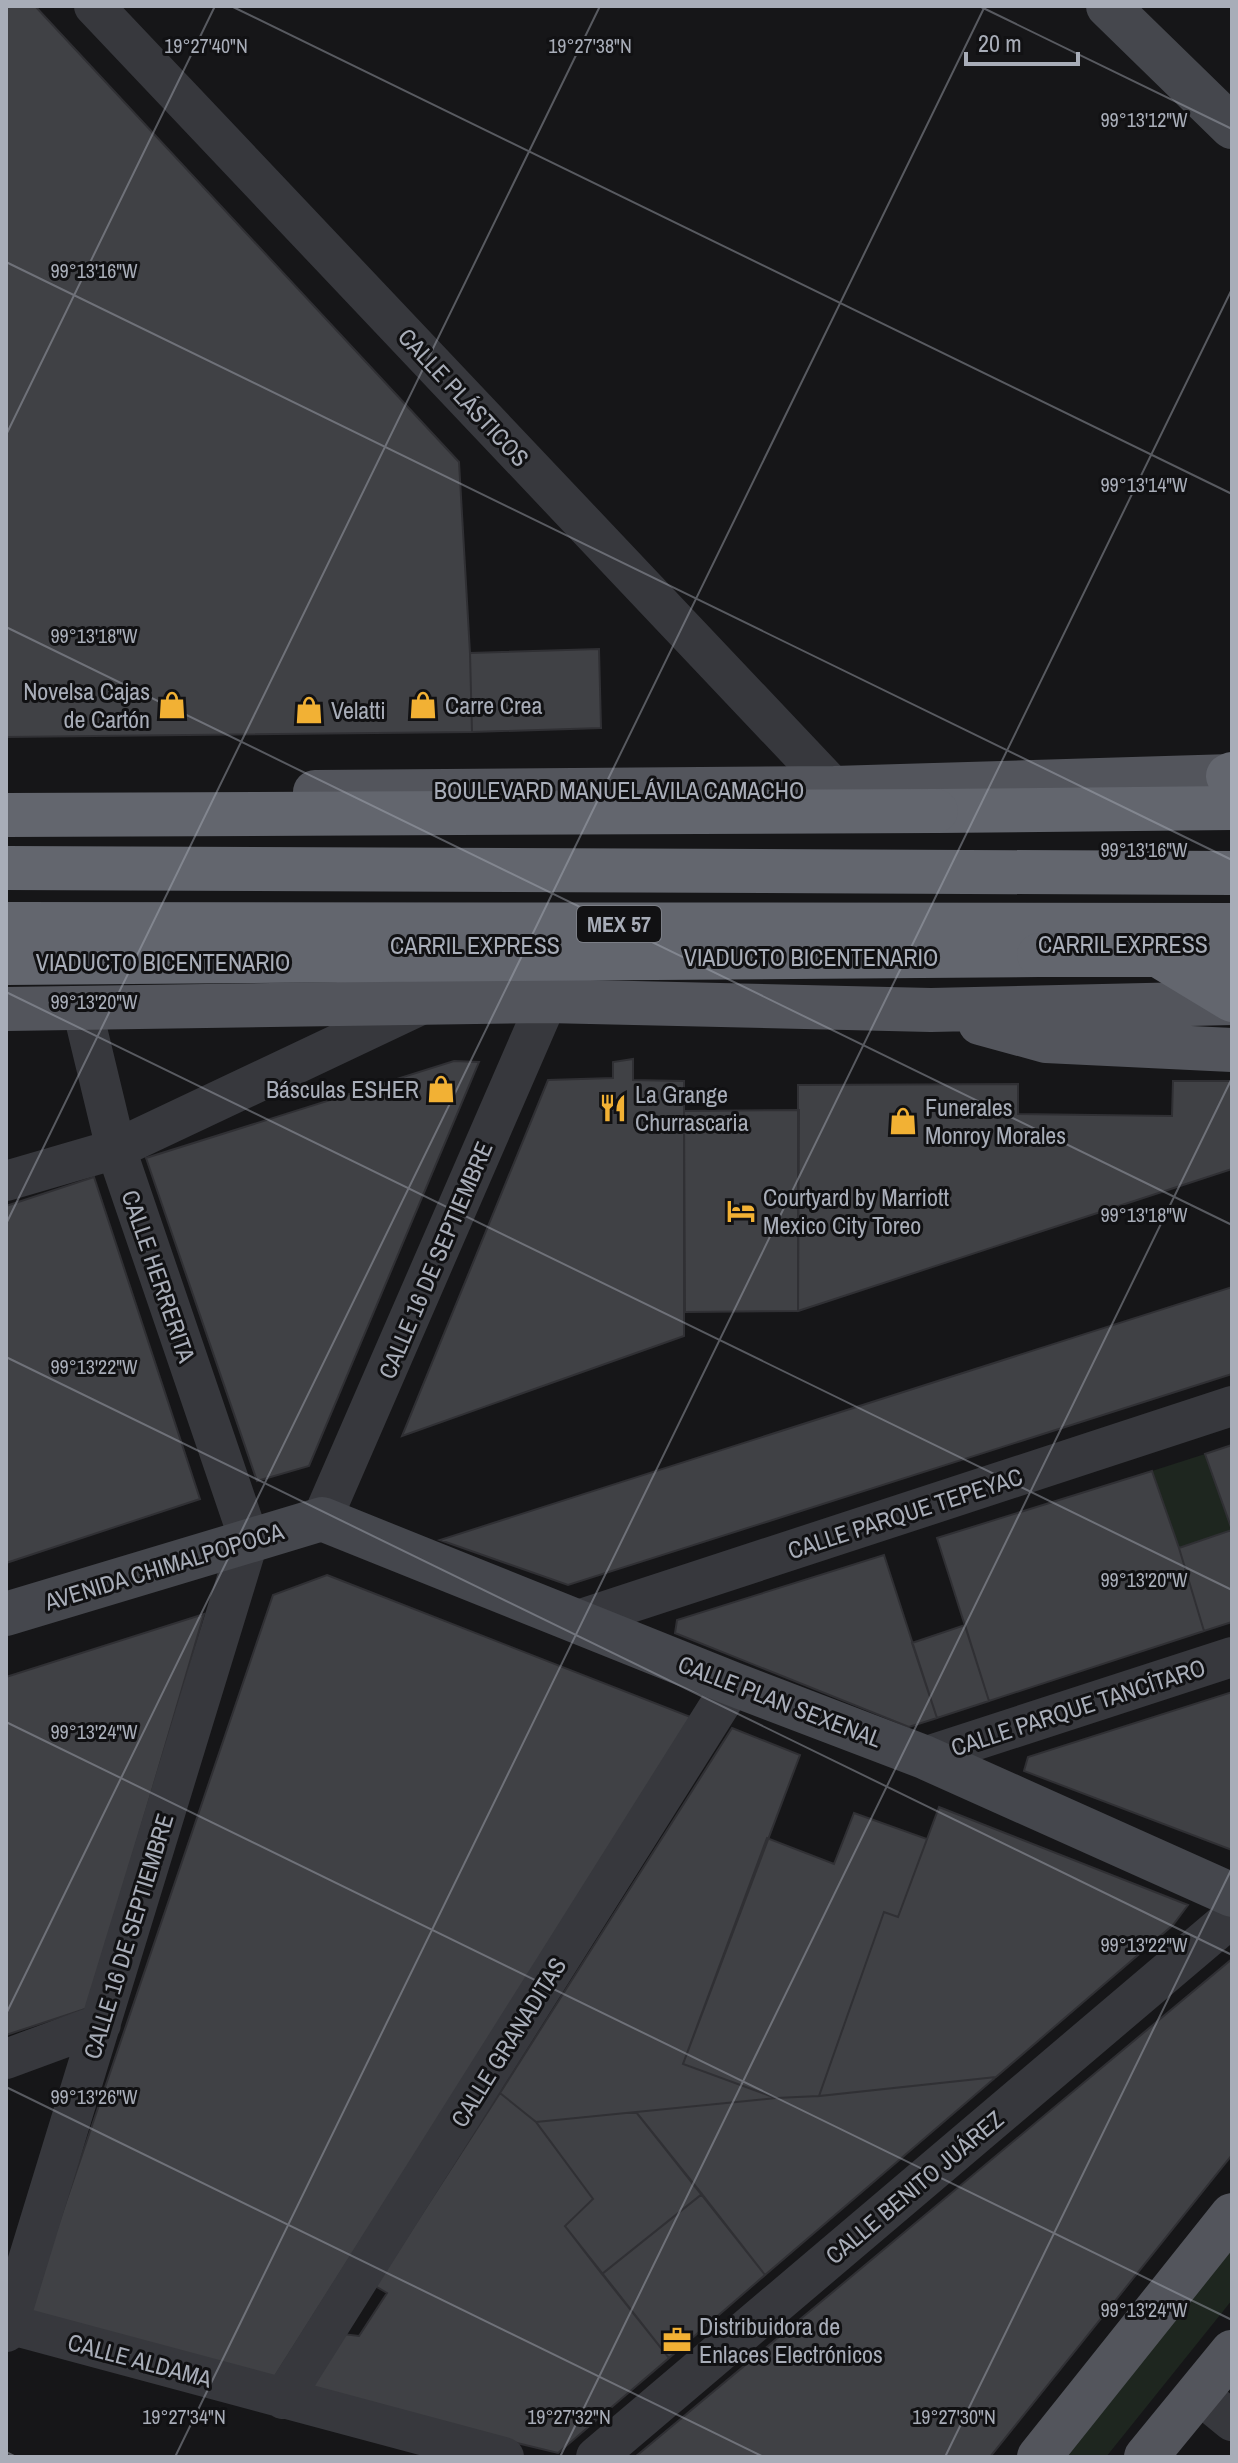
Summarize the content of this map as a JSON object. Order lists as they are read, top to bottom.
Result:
{
  "streets": {
    "highway": ["MEX 57", "CARRIL EXPRESS", "VIADUCTO BICENTENARIO"],
    "main road": ["BOULEVARD MANUEL ÁVILA CAMACHO", "AVENIDA CHIMALPOPOCA", "CALLE PLAN SEXENAL"],
    "street": [
      "CALLE PLÁSTICOS",
      "CALLE 16 DE SEPTIEMBRE",
      "CALLE HERRERITA",
      "CALLE PARQUE TEPEYAC",
      "CALLE PARQUE TANCÍTARO",
      "CALLE GRANADITAS",
      "CALLE BENITO JUÁREZ",
      "CALLE ALDAMA"
    ]
  },
  "crossings": [
    ["CALLE PLÁSTICOS", "BOULEVARD MANUEL ÁVILA CAMACHO"],
    ["CALLE 16 DE SEPTIEMBRE", "CALLE HERRERITA"],
    ["CALLE 16 DE SEPTIEMBRE", "AVENIDA CHIMALPOPOCA"],
    ["CALLE 16 DE SEPTIEMBRE", "CALLE PLAN SEXENAL"],
    ["CALLE 16 DE SEPTIEMBRE", "CALLE ALDAMA"],
    ["CALLE HERRERITA", "AVENIDA CHIMALPOPOCA"],
    ["CALLE PARQUE TEPEYAC", "CALLE PLAN SEXENAL"],
    ["AVENIDA CHIMALPOPOCA", "CALLE PLAN SEXENAL"],
    ["CALLE PLAN SEXENAL", "CALLE PARQUE TANCÍTARO"],
    ["CALLE PLAN SEXENAL", "CALLE GRANADITAS"],
    ["CALLE GRANADITAS", "CALLE ALDAMA"]
  ],
  "places": {
    "shop": [
      "Novelsa Cajas de Cartón",
      "Carre Crea",
      "Velatti",
      "Básculas ESHER",
      "Funerales Monroy Morales"
    ],
    "restaurant": ["La Grange Churrascaria"],
    "hotel": ["Courtyard by Marriott Mexico City Toreo"],
    "office": ["Distribuidora de Enlaces Electrónicos"]
  },
  "scale_bar": "20 m",
  "coordinates": [
    "19°27'40\"N",
    "19°27'38\"N",
    "99°13'12\"W",
    "99°13'16\"W",
    "99°13'14\"W",
    "99°13'18\"W",
    "99°13'20\"W",
    "99°13'22\"W",
    "99°13'24\"W",
    "99°13'26\"W",
    "19°27'34\"N",
    "19°27'32\"N",
    "19°27'30\"N"
  ]
}
